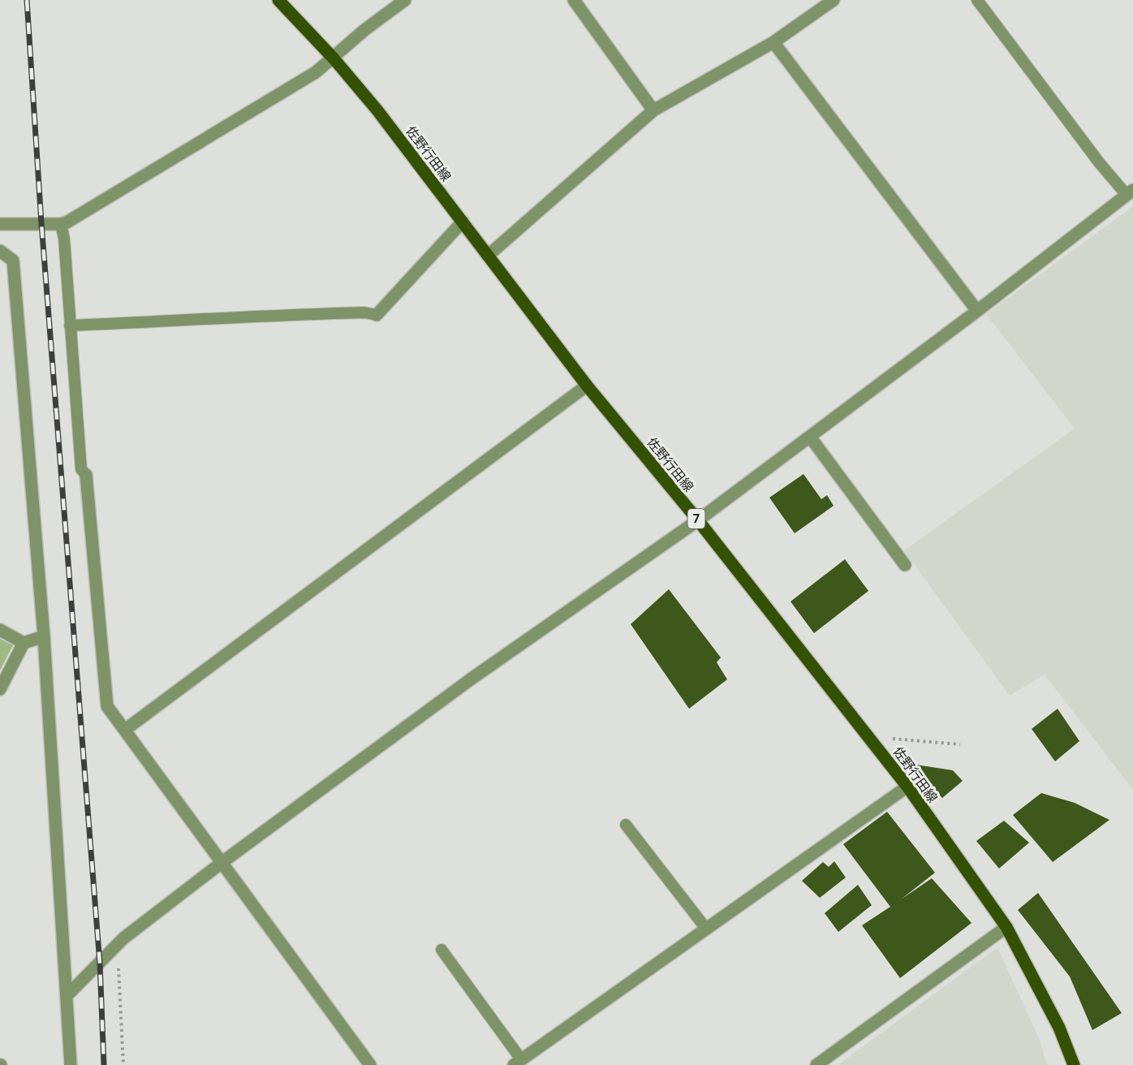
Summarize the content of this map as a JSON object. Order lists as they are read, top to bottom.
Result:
{
  "streets": {
    "main road": ["佐野行田線", "7"]
  }
}
